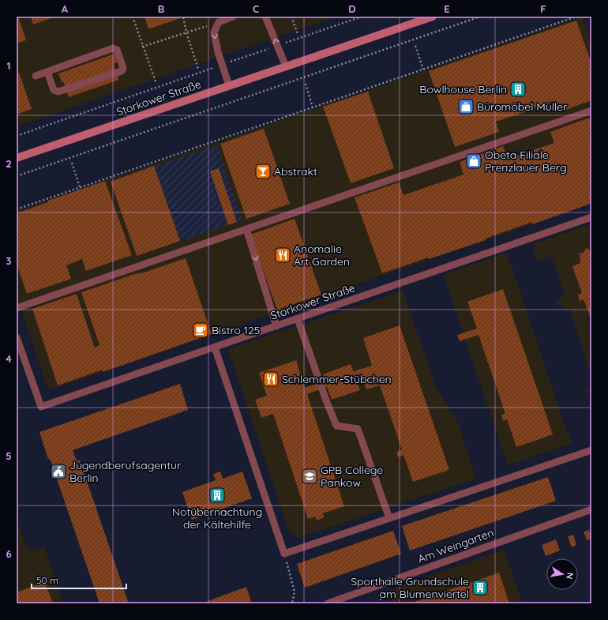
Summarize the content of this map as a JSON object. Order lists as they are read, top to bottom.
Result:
{
  "streets": {
    "main road": ["Storkower Straße"],
    "lane": ["Am Weingarten"]
  },
  "places": {
    "building": ["Bowlhouse Berlin", "Notübernachtung der Kältehilfe", "Sporthalle Grundschule am Blumenviertel"],
    "shop": ["Büromöbel Müller", "Obeta Filiale Prenzlauer Berg"],
    "bar": ["Abstrakt"],
    "restaurant": ["Anomalie Art Garden", "Schlemmer-Stübchen"],
    "cafe": ["Bistro 125"],
    "public building": ["Jugendberufsagentur Berlin"],
    "school or university": ["GPB College Pankow"]
  },
  "scale_bar": "50 m",
  "north": "right",
  "grid": {
    "columns": [
      "A",
      "B",
      "C",
      "D",
      "E",
      "F"
    ],
    "rows": [
      "1",
      "2",
      "3",
      "4",
      "5",
      "6"
    ]
  }
}
